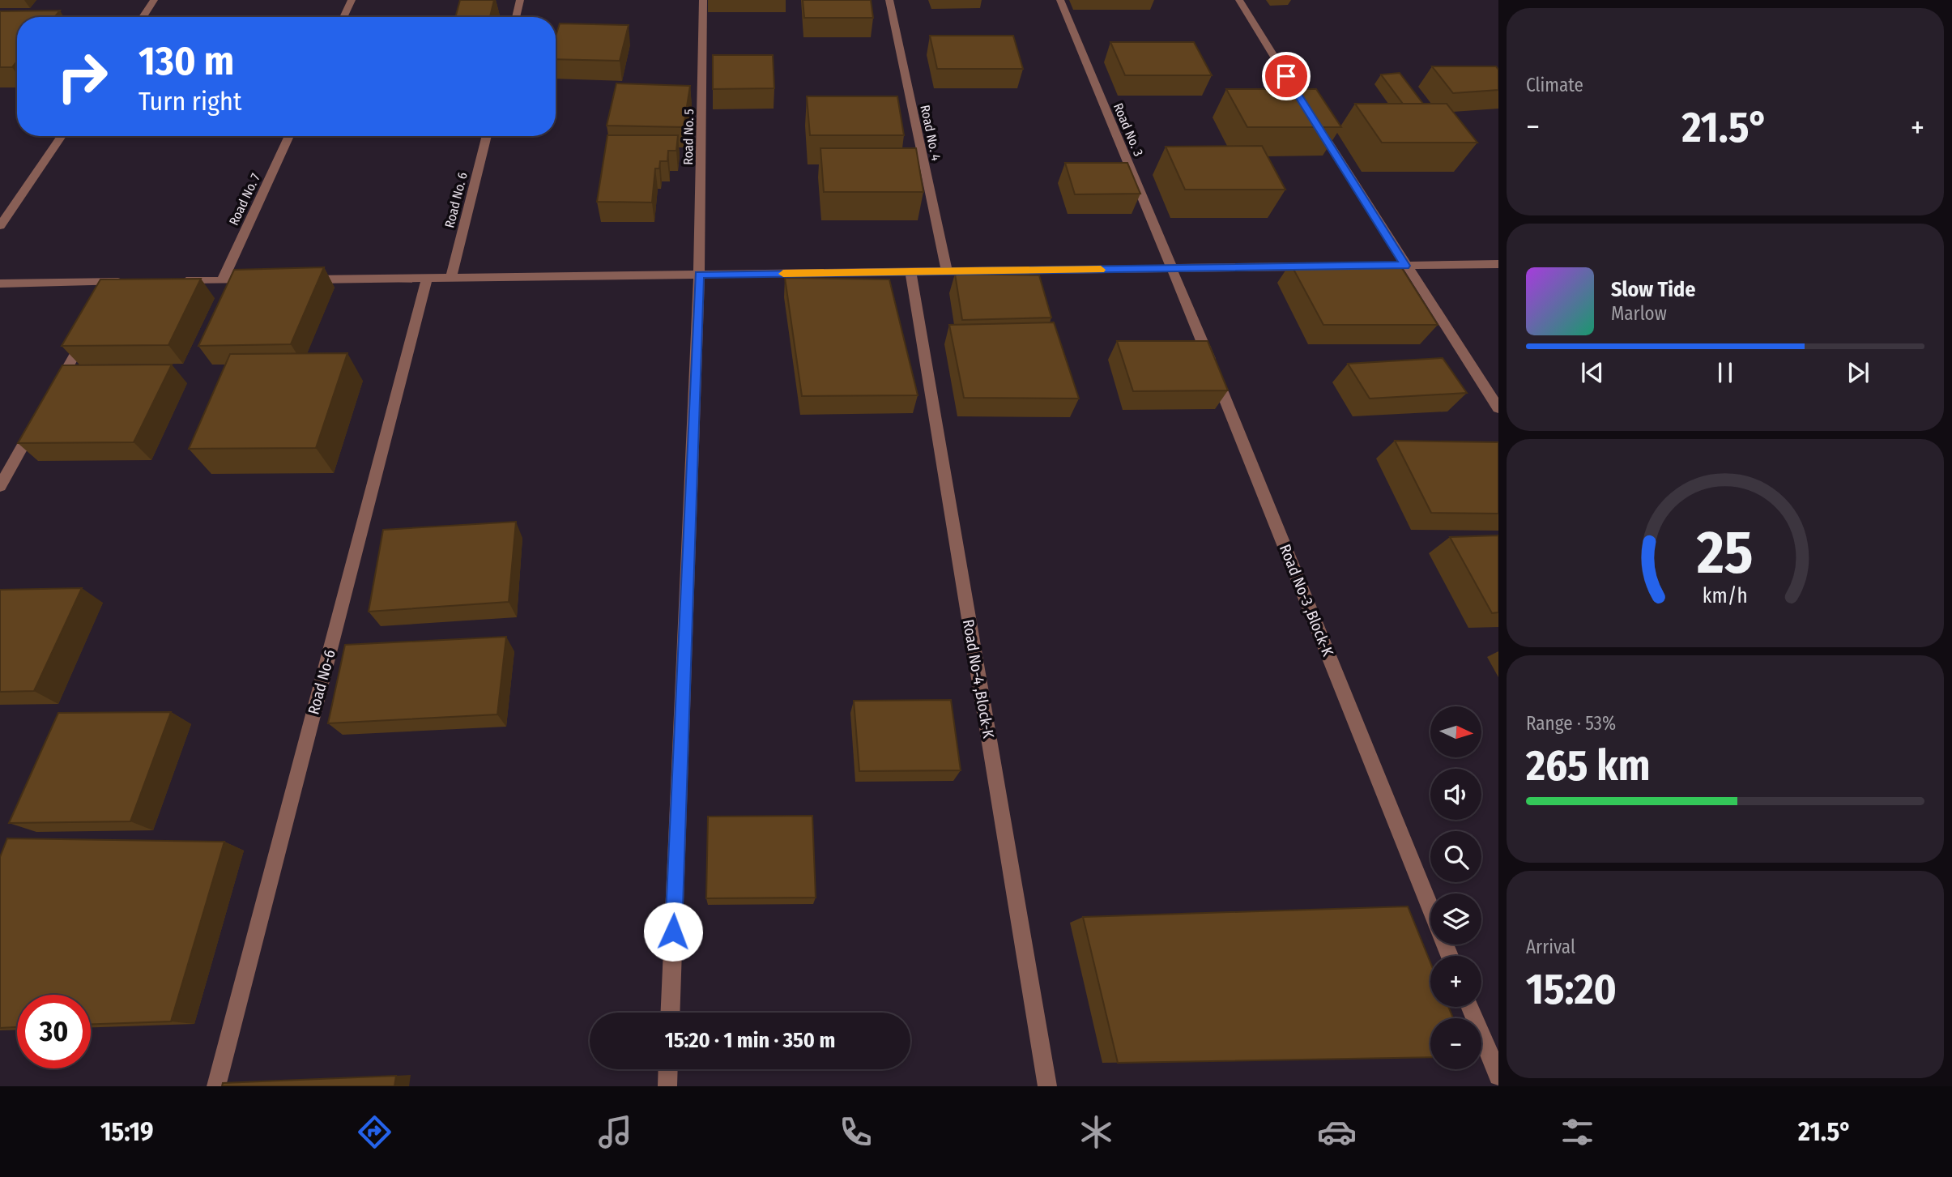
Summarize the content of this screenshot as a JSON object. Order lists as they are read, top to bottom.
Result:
{
  "streets": {
    "street": [
      "Road No. 3",
      "Road No. 4",
      "Road No. 5",
      "Road No. 7",
      "Road No. 6",
      "Road No-3 ,Block-K",
      "Road No-4 ,Block-K",
      "Road No-6"
    ]
  },
  "crossings": [
    ["Road No. 3", "Road No-3 ,Block-K"]
  ],
  "north": "right",
  "page": {
    "tile": [
      "Climate",
      ["Range · 53%", "265 km"],
      ["Arrival", "15:20"]
    ],
    "turn": ["130 m", "Turn right"],
    "heat": ["−", "21.5°", "+"],
    "song": ["Slow Tide", "Marlow"],
    "map_buttons": ["+", "−"],
    "limit": "30",
    "trip": "15:20 · 1 min · 350 m",
    "tabs": ["15:19", "21.5°"],
    "gauge": ["25", "km/h"]
  }
}
